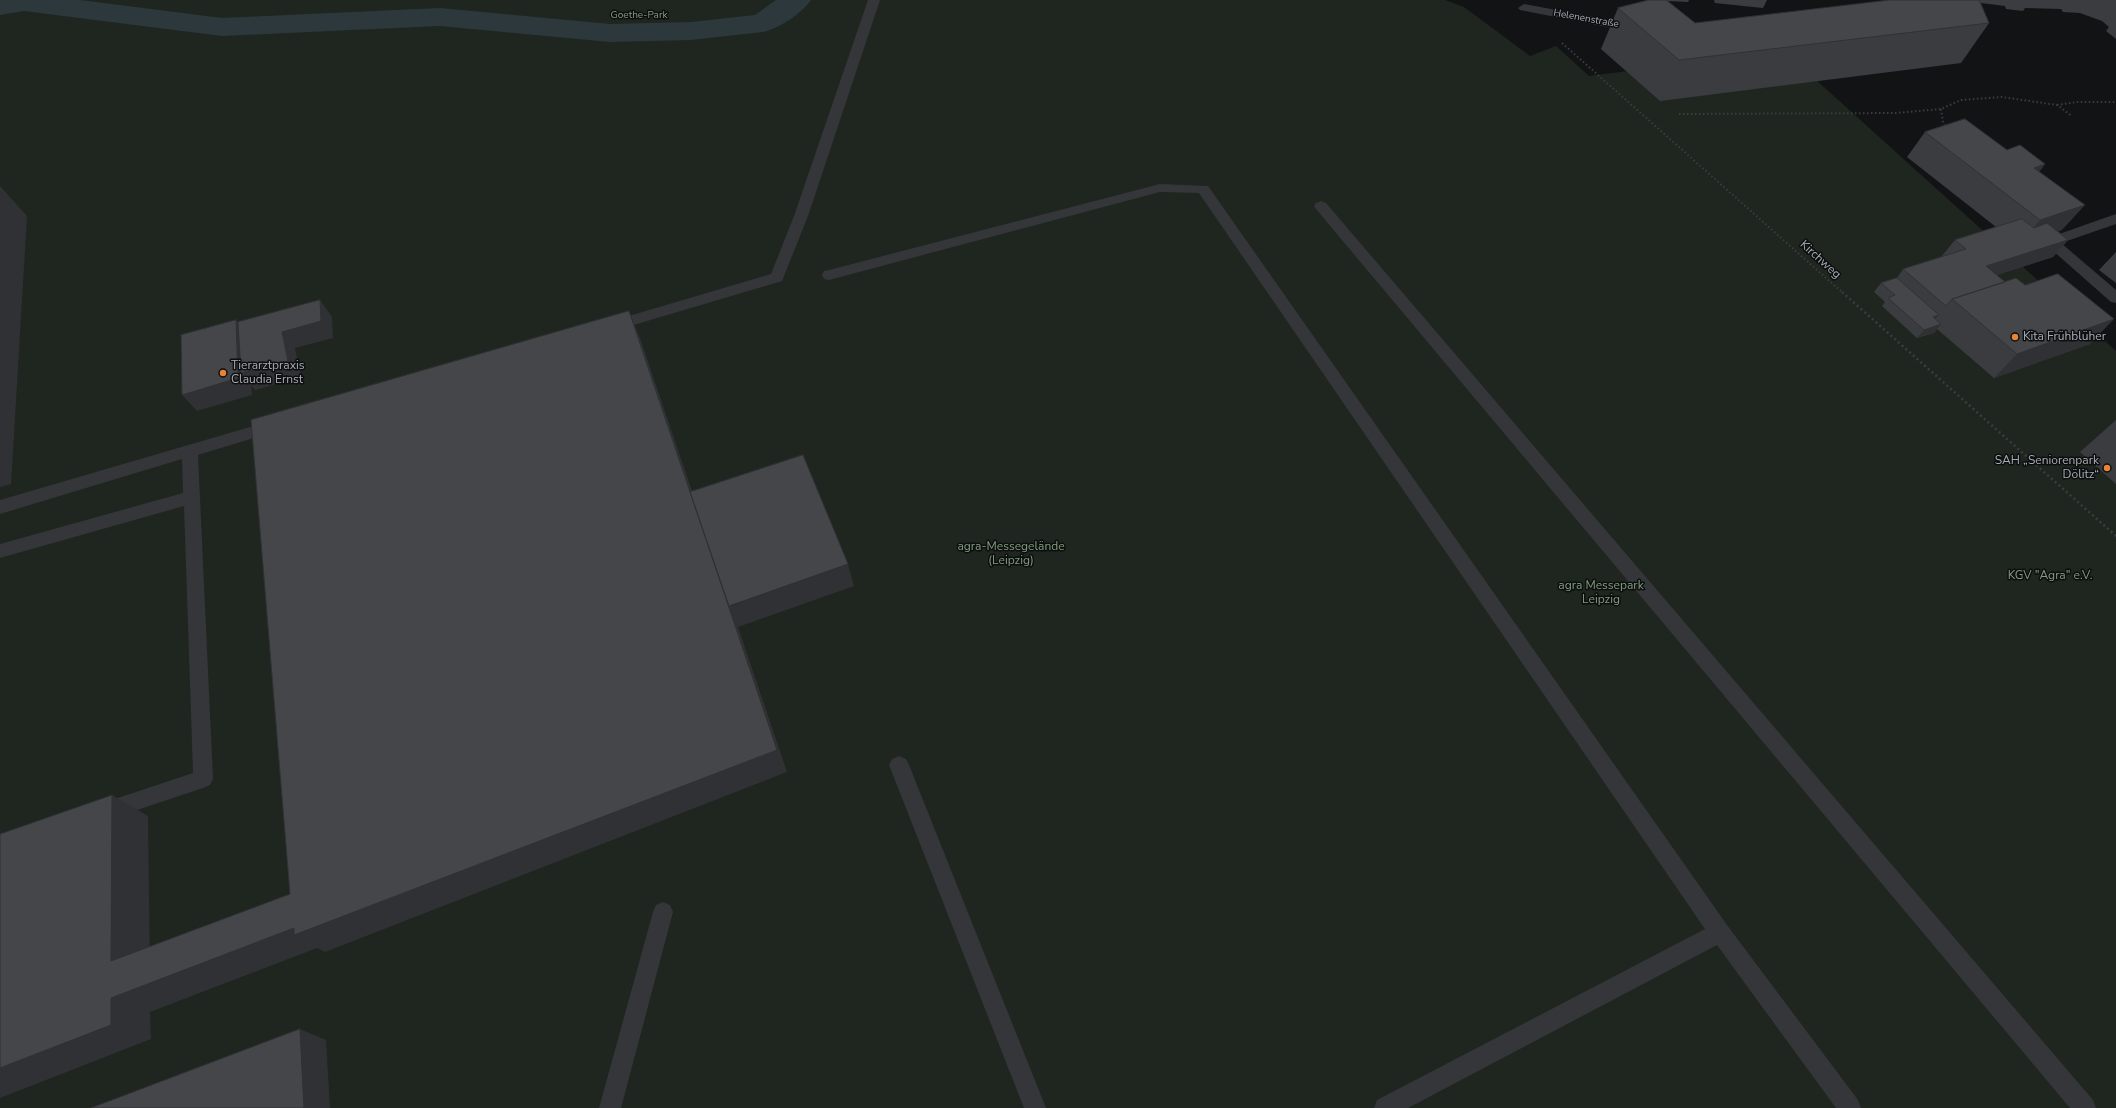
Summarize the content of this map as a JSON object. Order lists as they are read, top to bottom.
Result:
{
  "streets": {
    "lane": ["Helenenstraße"],
    "path": ["Kirchweg"]
  },
  "crossings": [
    ["Helenenstraße", "Kirchweg"]
  ],
  "parks": [
    "Goethe-Park",
    "agra-Messegelände (Leipzig)",
    "KGV \"Agra\" e.V.",
    "agra Messepark Leipzig"
  ],
  "places": ["Kita Frühblüher", "Tierarztpraxis Claudia Ernst", "SAH „Seniorenpark Dölitz“"]
}
